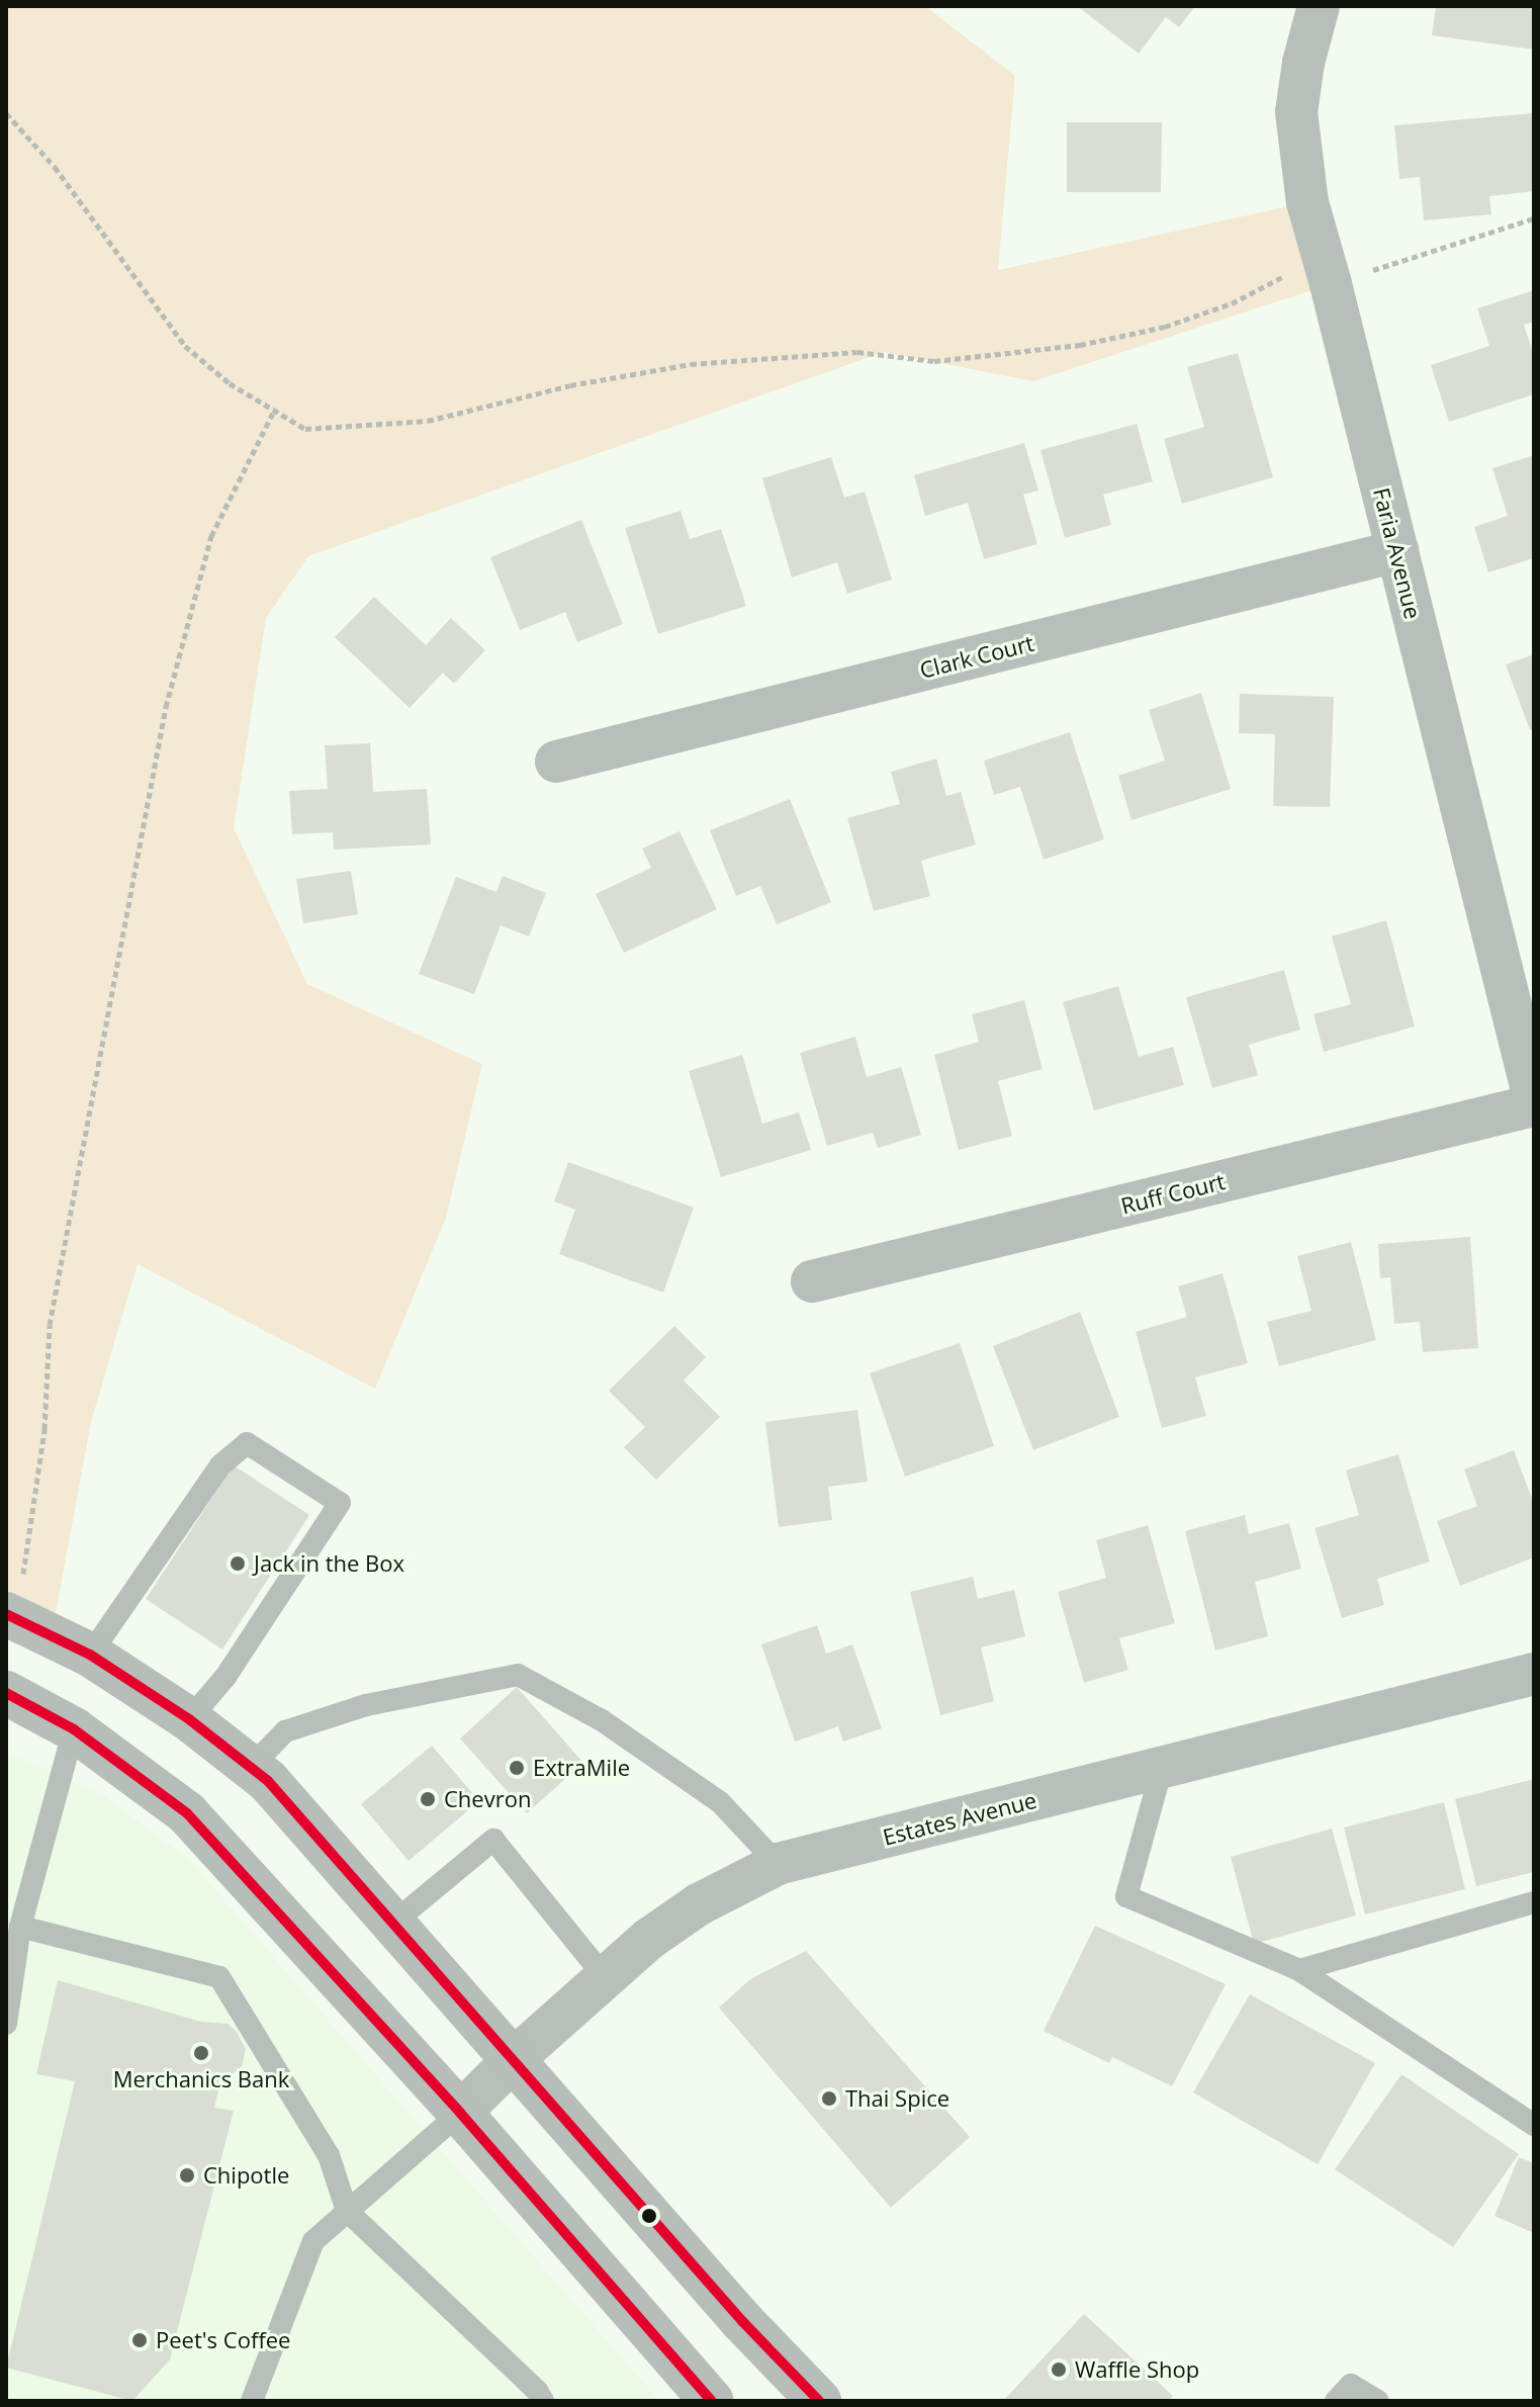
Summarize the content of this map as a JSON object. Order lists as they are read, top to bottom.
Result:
{
  "streets": {
    "street": [
      "Faria Avenue",
      "Clark Court",
      "Ruff Court",
      "Estates Avenue"
    ]
  },
  "crossings": [
    ["Faria Avenue", "Clark Court"]
  ],
  "places": [
    "Jack in the Box",
    "ExtraMile",
    "Chevron",
    "Merchanics Bank",
    "Thai Spice",
    "Chipotle",
    "Peet's Coffee",
    "Waffle Shop"
  ]
}
